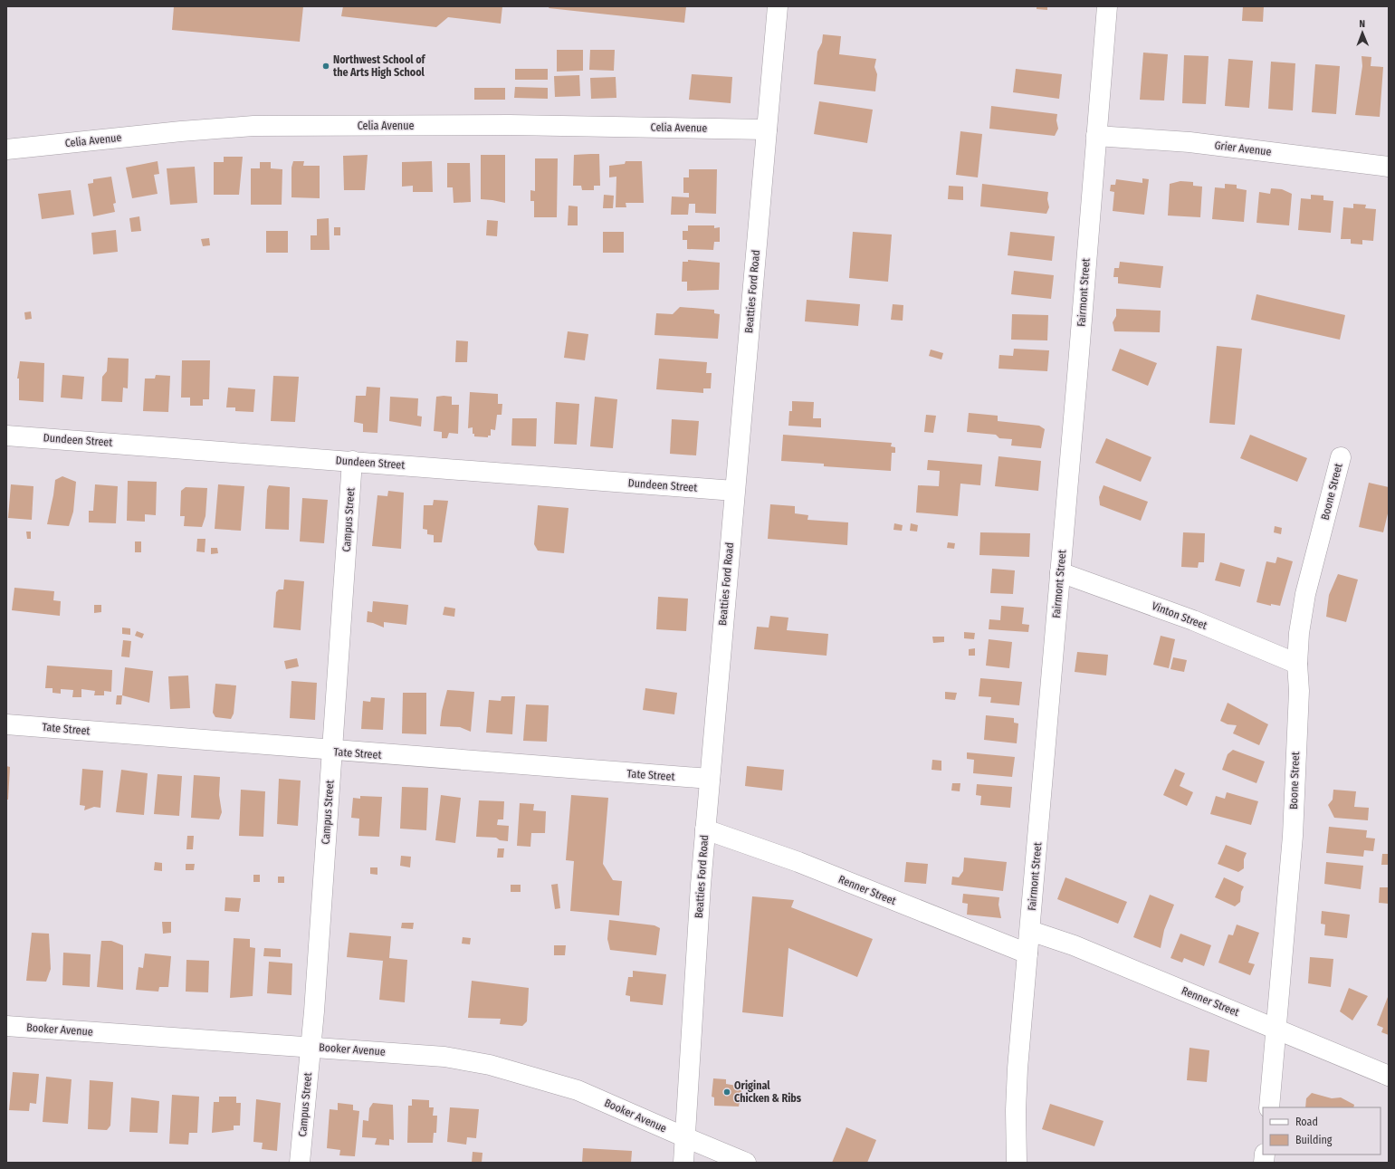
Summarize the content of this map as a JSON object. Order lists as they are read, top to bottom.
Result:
{
  "streets": {
    "street": [
      "Celia Avenue",
      "Grier Avenue",
      "Beatties Ford Road",
      "Fairmont Street",
      "Dundeen Street",
      "Boone Street",
      "Campus Street",
      "Vinton Street",
      "Tate Street",
      "Renner Street",
      "Booker Avenue"
    ]
  },
  "crossings": [
    ["Celia Avenue", "Beatties Ford Road"],
    ["Grier Avenue", "Fairmont Street"],
    ["Beatties Ford Road", "Dundeen Street"],
    ["Beatties Ford Road", "Tate Street"],
    ["Beatties Ford Road", "Renner Street"],
    ["Beatties Ford Road", "Booker Avenue"],
    ["Fairmont Street", "Vinton Street"],
    ["Fairmont Street", "Renner Street"],
    ["Dundeen Street", "Campus Street"],
    ["Boone Street", "Vinton Street"],
    ["Boone Street", "Renner Street"],
    ["Campus Street", "Tate Street"],
    ["Campus Street", "Booker Avenue"]
  ],
  "places": ["Northwest School of the Arts High School", "Original Chicken & Ribs"],
  "legend": ["Road", "Building"],
  "north": "top"
}
